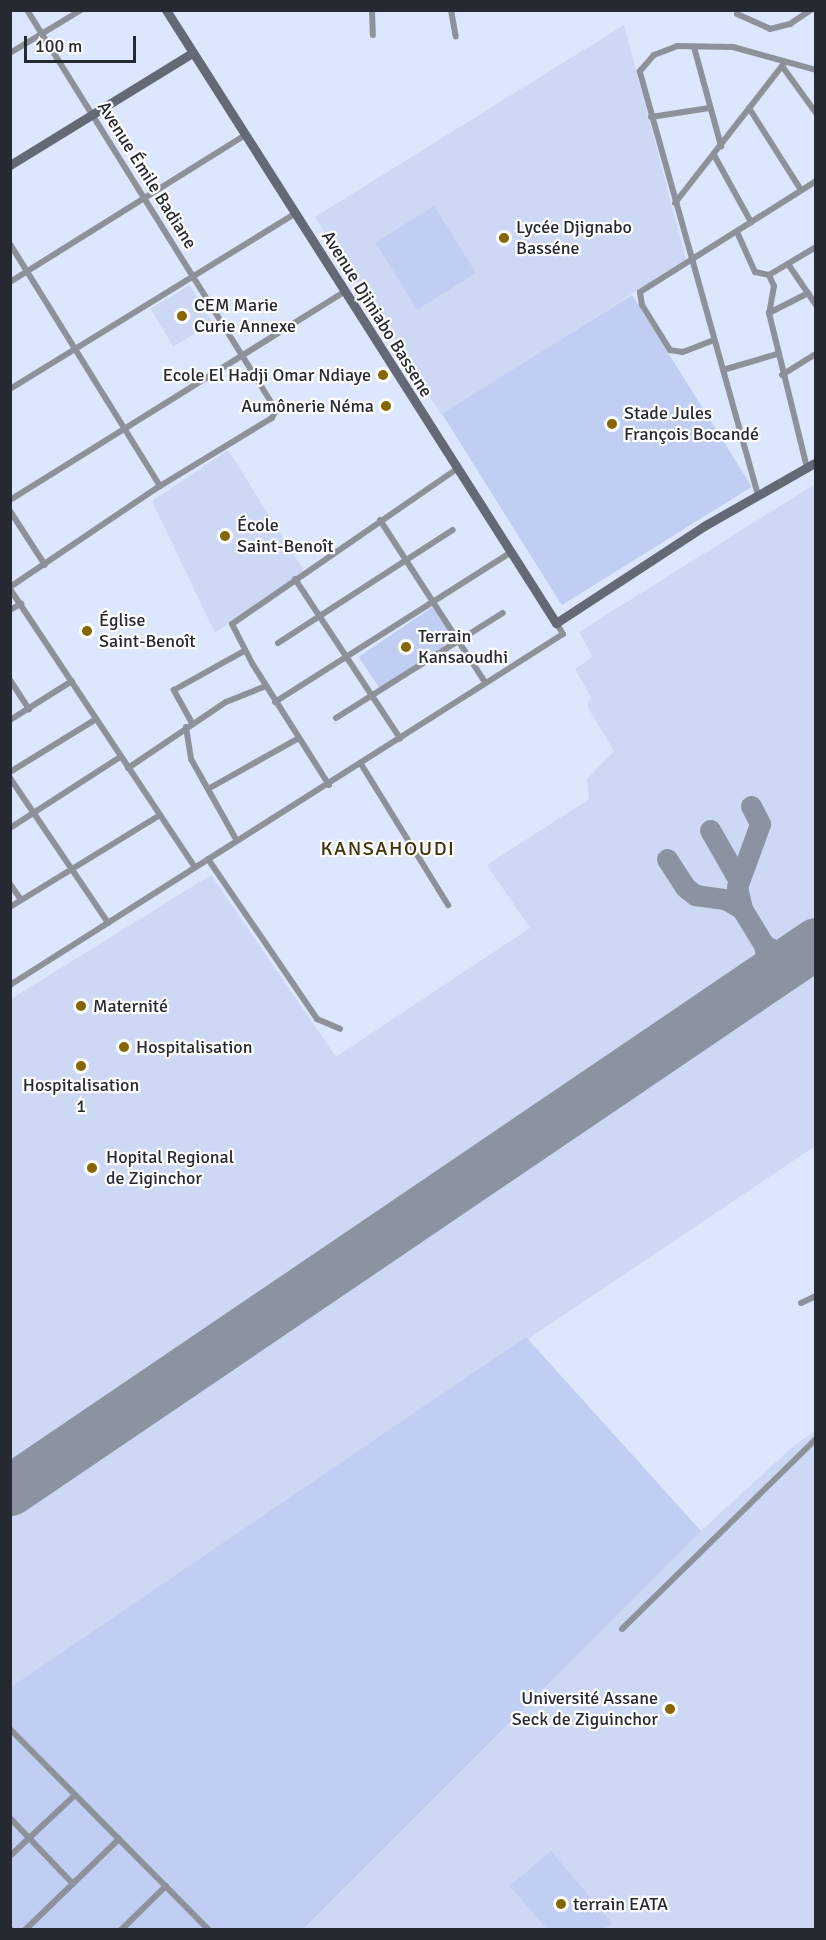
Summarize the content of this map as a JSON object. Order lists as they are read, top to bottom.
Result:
{
  "streets": {
    "main road": ["Avenue Djiniabo Bassene"],
    "street": ["Avenue Émile Badiane"]
  },
  "districts": ["KANSAHOUDI"],
  "places": [
    "Lycée Djignabo Basséne",
    "CEM Marie Curie Annexe",
    "Ecole El Hadji Omar Ndiaye",
    "Aumônerie Néma",
    "Stade Jules François Bocandé",
    "École Saint-Benoît",
    "Église Saint-Benoît",
    "Terrain Kansaoudhi",
    "Maternité",
    "Hospitalisation",
    "Hospitalisation 1",
    "Hopital Regional de Ziginchor",
    "Université Assane Seck de Ziguinchor",
    "terrain EATA"
  ],
  "scale_bar": "100 m"
}
